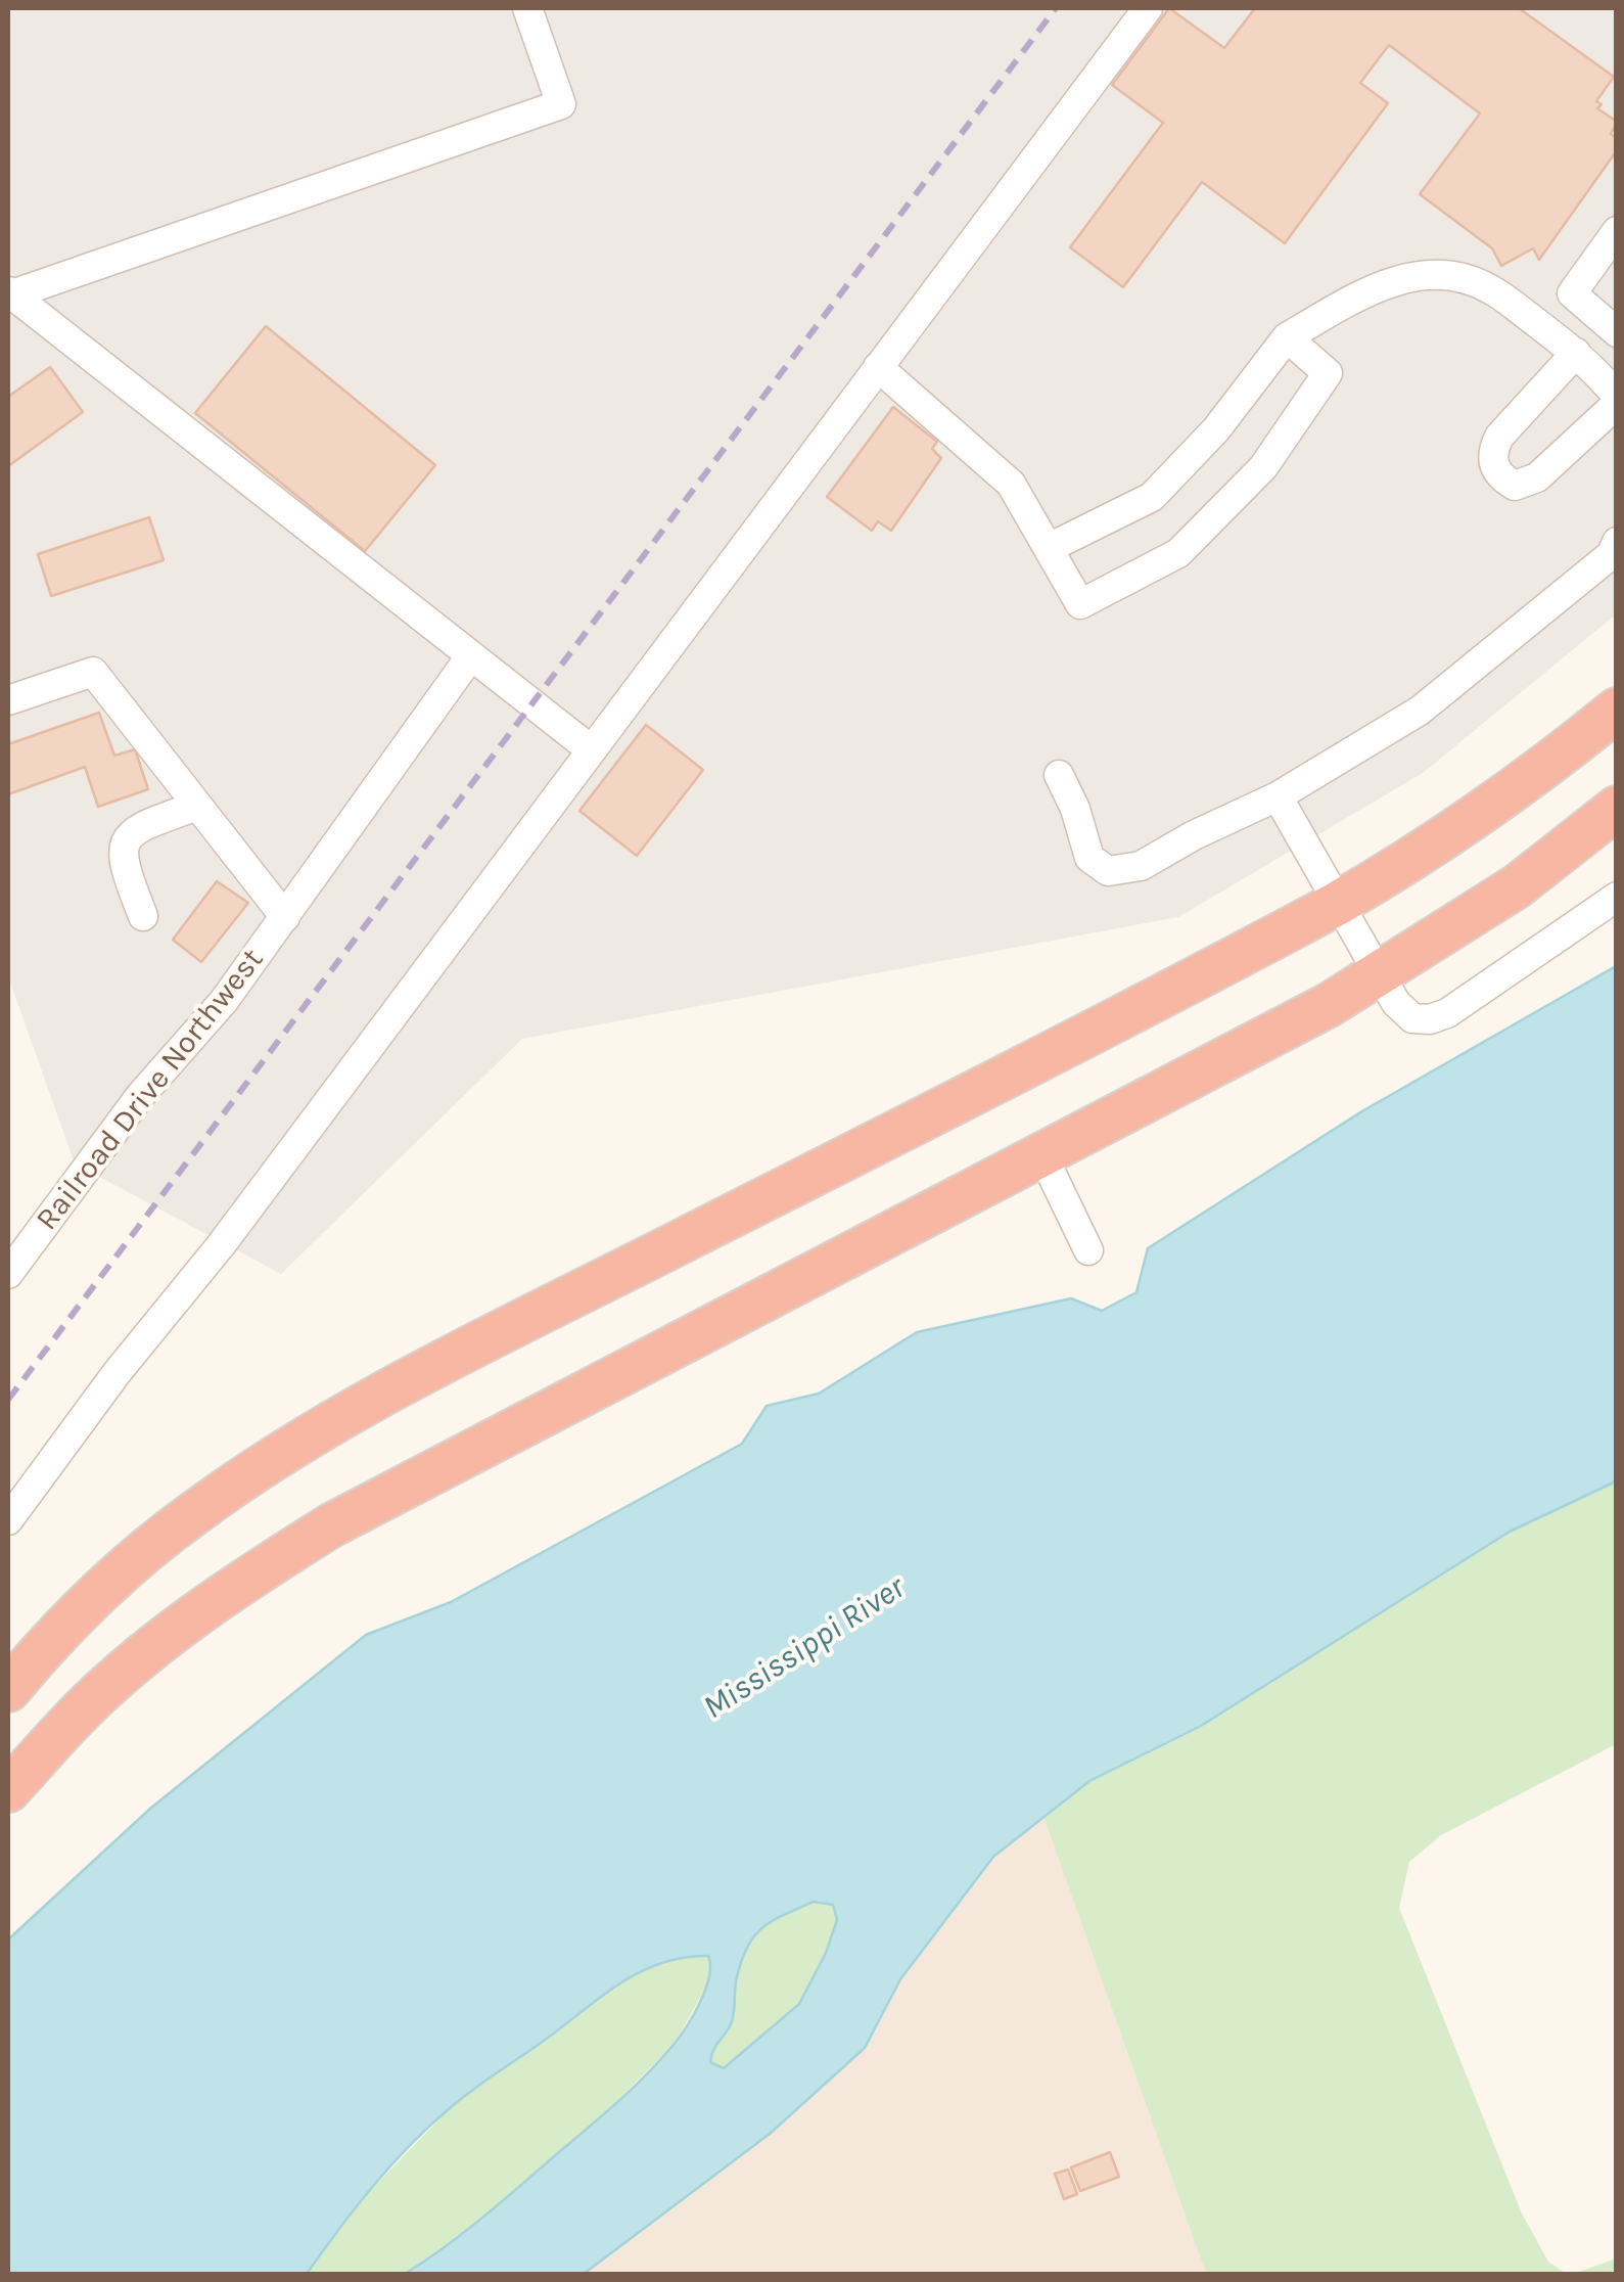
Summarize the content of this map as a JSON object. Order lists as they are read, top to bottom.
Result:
{
  "streets": {
    "street": ["Railroad Drive Northwest"]
  },
  "water": ["Mississippi River"]
}
